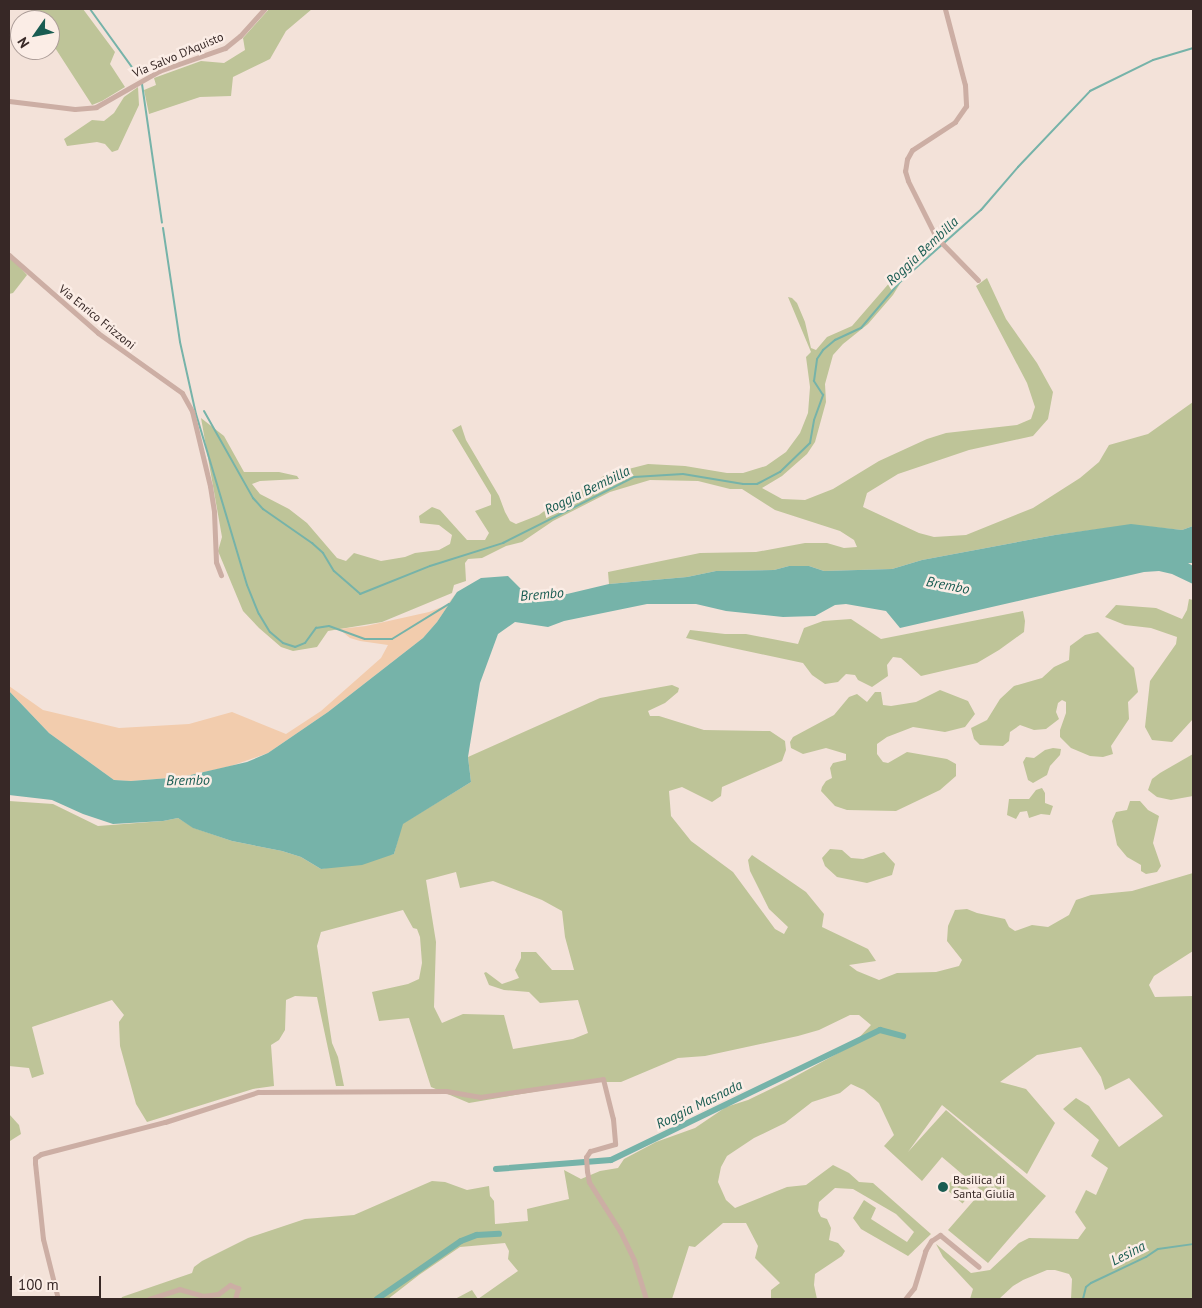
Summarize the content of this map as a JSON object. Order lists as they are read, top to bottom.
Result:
{
  "streets": {
    "street": ["Via Salvo D'Aquisto", "Via Enrico Frizzoni"]
  },
  "water": [
    "Roggia Bembilla",
    "Brembo",
    "Roggia Masnada",
    "Lesina"
  ],
  "places": ["Basilica di Santa Giulia"],
  "scale_bar": "100 m",
  "north": "bottom left"
}
